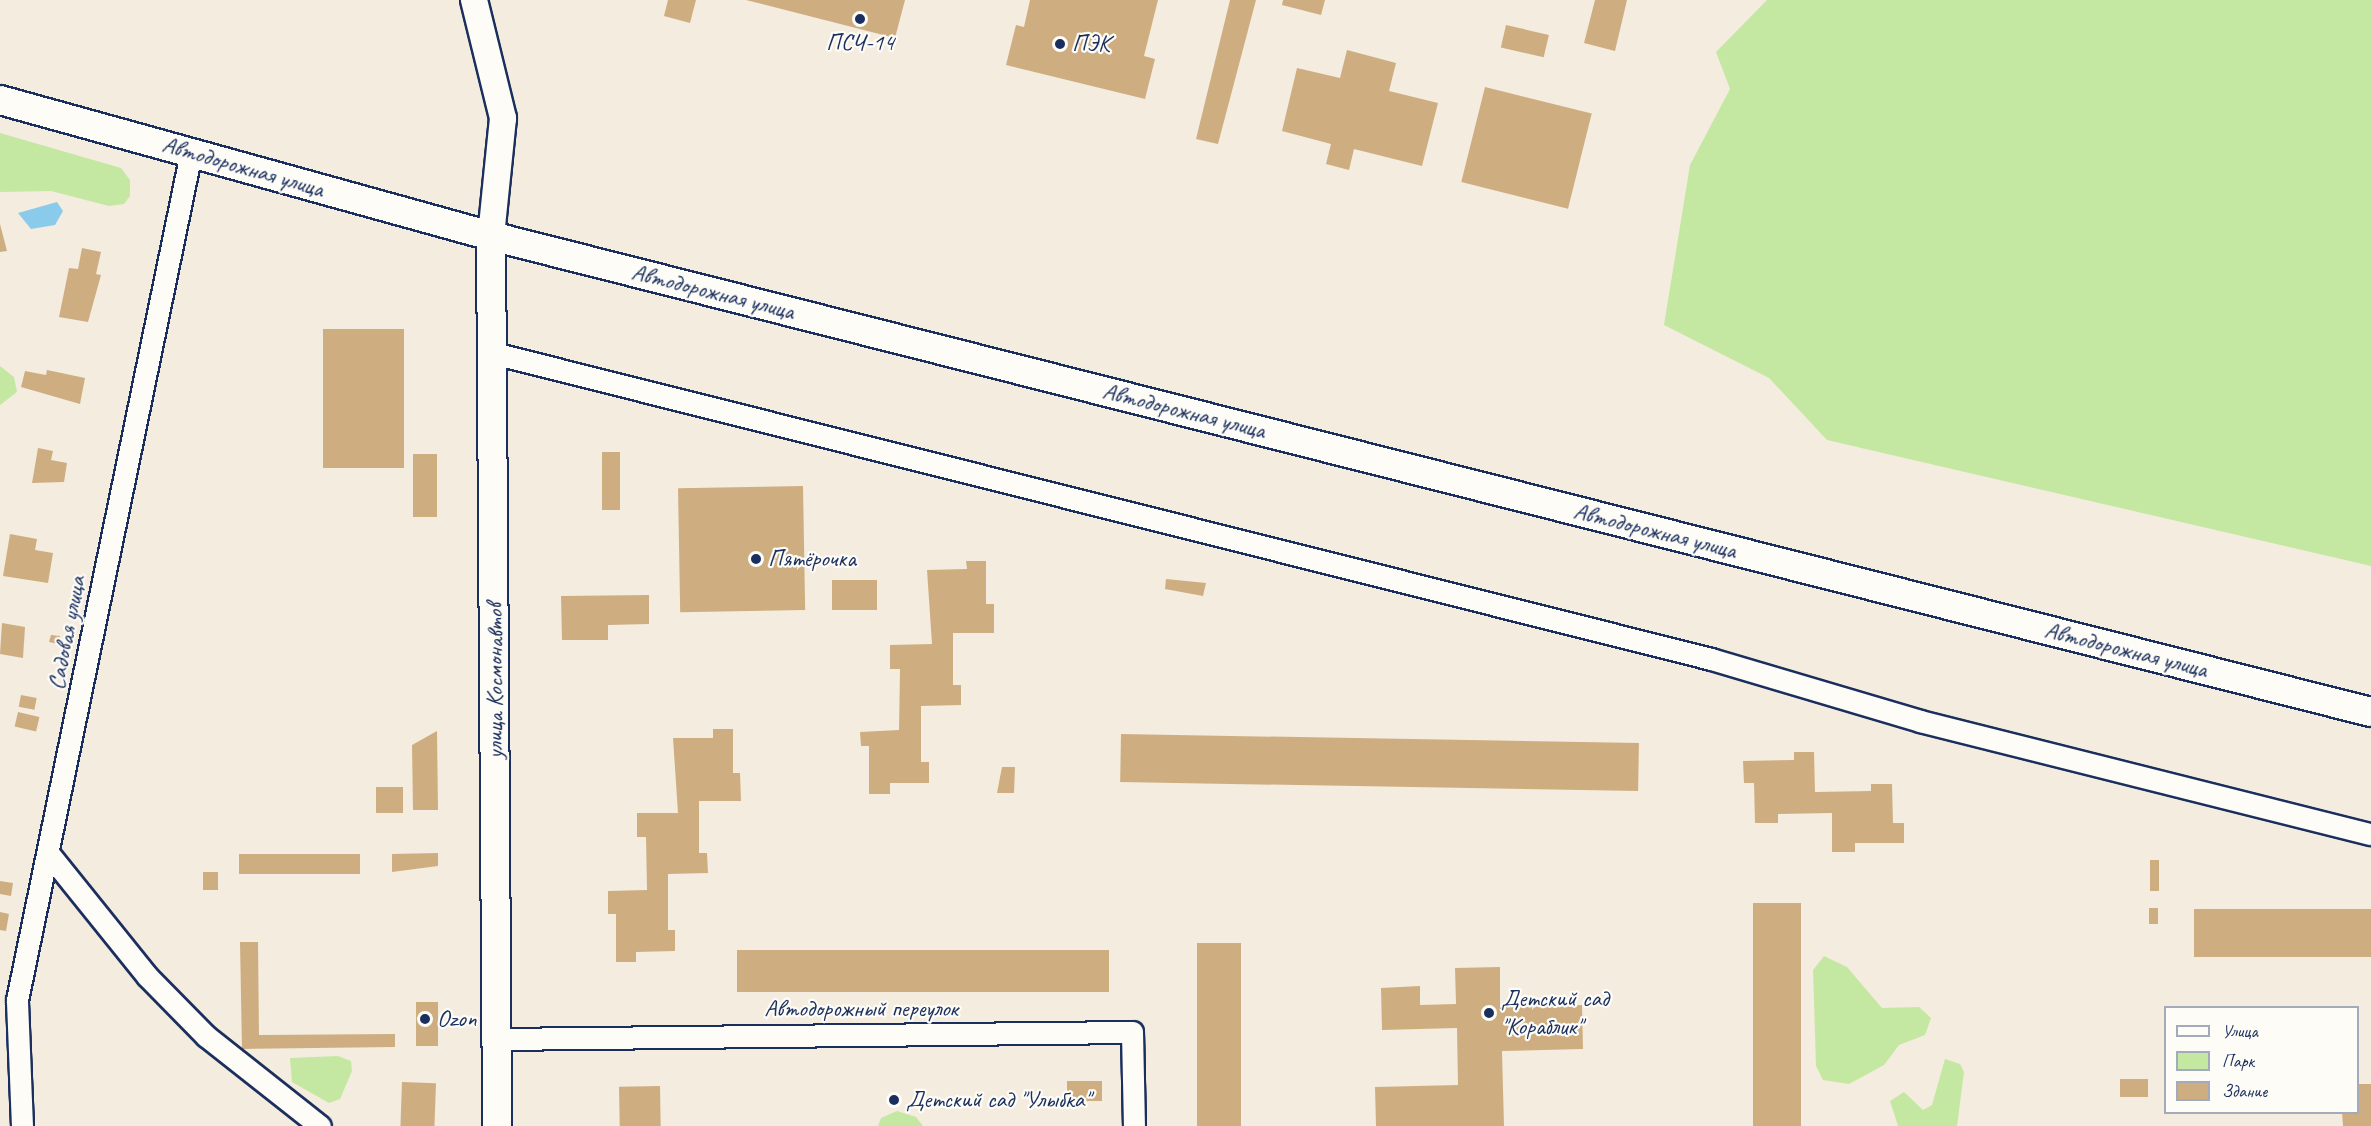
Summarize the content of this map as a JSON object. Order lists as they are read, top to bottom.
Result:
{
  "streets": {
    "main road": ["Автодорожная улица", "улица Космонавтов"],
    "street": ["Садовая улица", "Автодорожный переулок"]
  },
  "crossings": [
    ["Автодорожная улица", "Садовая улица"],
    ["Автодорожная улица", "улица Космонавтов"],
    ["улица Космонавтов", "Автодорожный переулок"]
  ],
  "places": [
    "ПСЧ-14",
    "ПЭК",
    "Пятёрочка",
    "Детский сад \"Кораблик\"",
    "Ozon",
    "Детский сад \"Улыбка\""
  ],
  "legend": ["Улица", "Парк", "Здание"]
}
